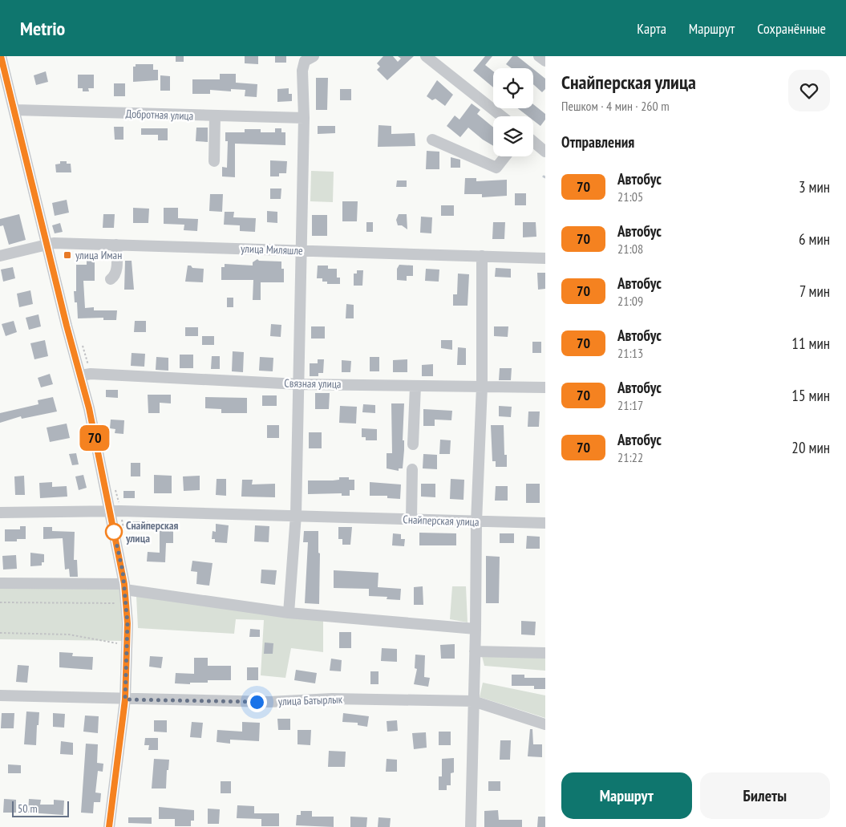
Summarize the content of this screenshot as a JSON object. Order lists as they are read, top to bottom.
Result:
{
  "streets": {
    "street": [
      "Добротная улица",
      "улица Миляшле",
      "Связная улица",
      "Снайперская улица",
      "улица Батырлык"
    ]
  },
  "places": {
    "transit": ["улица Иман"],
    "other": ["Снайперская улица"]
  },
  "lines": ["bus line 70"],
  "scale_bar": "50 m",
  "page": {
    "header": "Metrio",
    "nav": ["Карта", "Маршрут", "Сохранённые"],
    "on_map": "70",
    "heading": [
      ["Снайперская улица", "Пешком · 4 мин · 260 m"],
      "Отправления"
    ],
    "list": [
      {
        "mark": "70",
        "name": "Автобус",
        "note": "21:05",
        "value": "3 мин"
      },
      {
        "mark": "70",
        "name": "Автобус",
        "note": "21:08",
        "value": "6 мин"
      },
      {
        "mark": "70",
        "name": "Автобус",
        "note": "21:09",
        "value": "7 мин"
      },
      {
        "mark": "70",
        "name": "Автобус",
        "note": "21:13",
        "value": "11 мин"
      },
      {
        "mark": "70",
        "name": "Автобус",
        "note": "21:17",
        "value": "15 мин"
      },
      {
        "mark": "70",
        "name": "Автобус",
        "note": "21:22",
        "value": "20 мин"
      }
    ],
    "buttons": ["Маршрут", "Билеты"],
    "scale": "50 m"
  }
}
